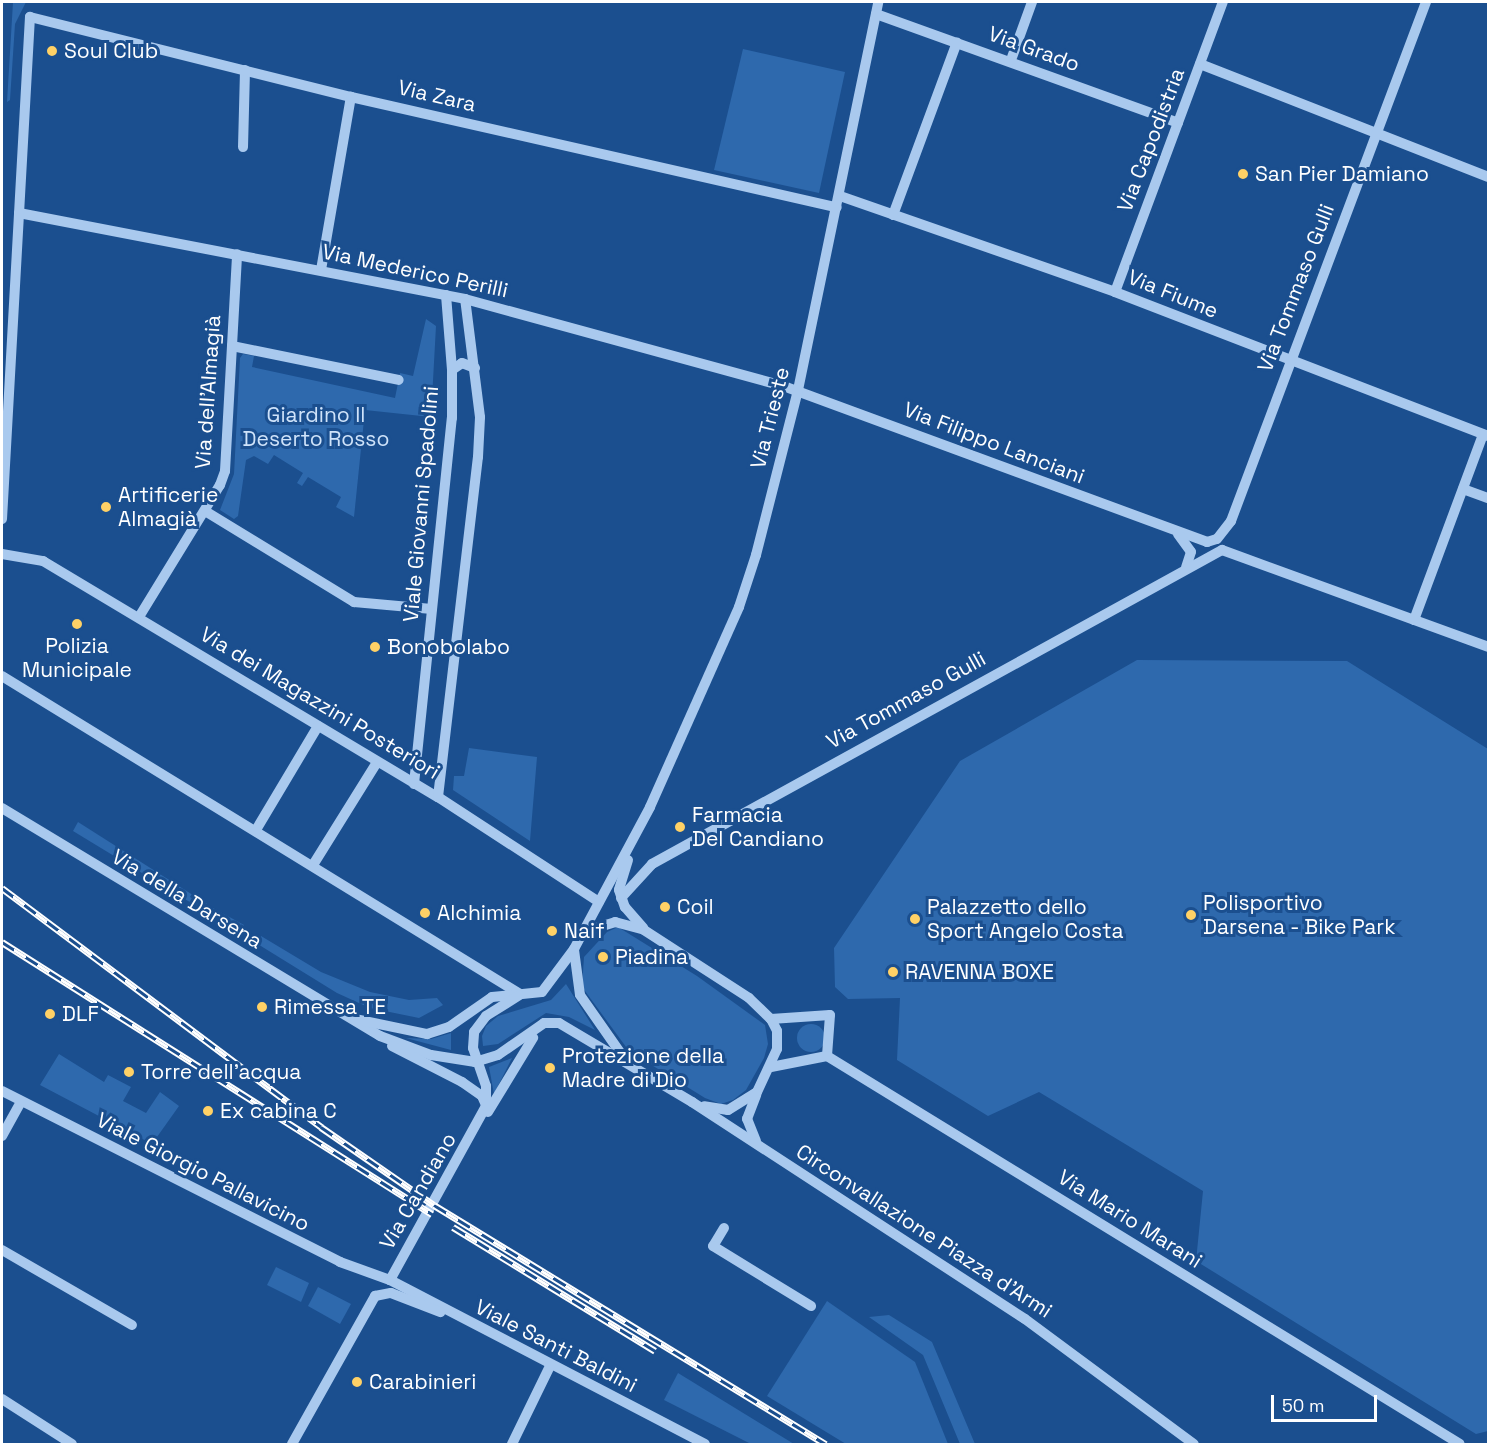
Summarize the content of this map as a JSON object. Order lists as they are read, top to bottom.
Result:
{
  "streets": {
    "street": [
      "Via Grado",
      "Via Zara",
      "Via Capodistria",
      "Via Mederico Perilli",
      "Via Tommaso Gulli",
      "Via Fiume",
      "Via dell'Almagià",
      "Via Trieste",
      "Via Filippo Lanciani",
      "Viale Giovanni Spadolini",
      "Via dei Magazzini Posteriori",
      "Via della Darsena",
      "Viale Giorgio Pallavicino",
      "Via Candiano",
      "Via Mario Marani",
      "Circonvallazione Piazza d'Armi",
      "Viale Santi Baldini"
    ]
  },
  "crossings": [
    ["Via Grado", "Via Capodistria"],
    ["Via Grado", "Via Trieste"],
    ["Via Zara", "Via Mederico Perilli"],
    ["Via Zara", "Via Fiume"],
    ["Via Zara", "Via Trieste"],
    ["Via Capodistria", "Via Fiume"],
    ["Via Mederico Perilli", "Via dell'Almagià"],
    ["Via Mederico Perilli", "Via Trieste"],
    ["Via Mederico Perilli", "Via Filippo Lanciani"],
    ["Via Mederico Perilli", "Viale Giovanni Spadolini"],
    ["Via Tommaso Gulli", "Via Fiume"],
    ["Via Tommaso Gulli", "Via Trieste"],
    ["Via Tommaso Gulli", "Via Filippo Lanciani"],
    ["Via Fiume", "Via Trieste"],
    ["Via dell'Almagià", "Via dei Magazzini Posteriori"],
    ["Via Trieste", "Via Filippo Lanciani"],
    ["Via Trieste", "Via dei Magazzini Posteriori"],
    ["Via Trieste", "Via Candiano"],
    ["Viale Giovanni Spadolini", "Via dei Magazzini Posteriori"],
    ["Via dei Magazzini Posteriori", "Via Candiano"],
    ["Via della Darsena", "Via Candiano"],
    ["Via della Darsena", "Circonvallazione Piazza d'Armi"],
    ["Viale Giorgio Pallavicino", "Via Candiano"],
    ["Viale Giorgio Pallavicino", "Viale Santi Baldini"],
    ["Via Candiano", "Circonvallazione Piazza d'Armi"],
    ["Via Candiano", "Viale Santi Baldini"]
  ],
  "parks": ["Giardino Il Deserto Rosso"],
  "places": [
    "Soul Club",
    "San Pier Damiano",
    "Artificerie Almagià",
    "Polizia Municipale",
    "Bonobolabo",
    "Farmacia Del Candiano",
    "Coil",
    "Alchimia",
    "Polisportivo Darsena - Bike Park",
    "Palazzetto dello Sport Angelo Costa",
    "Naif",
    "Piadina",
    "RAVENNA BOXE",
    "Rimessa TE",
    "DLF",
    "Protezione della Madre di Dio",
    "Torre dell'acqua",
    "Ex cabina C",
    "Carabinieri"
  ],
  "scale_bar": "50 m"
}
